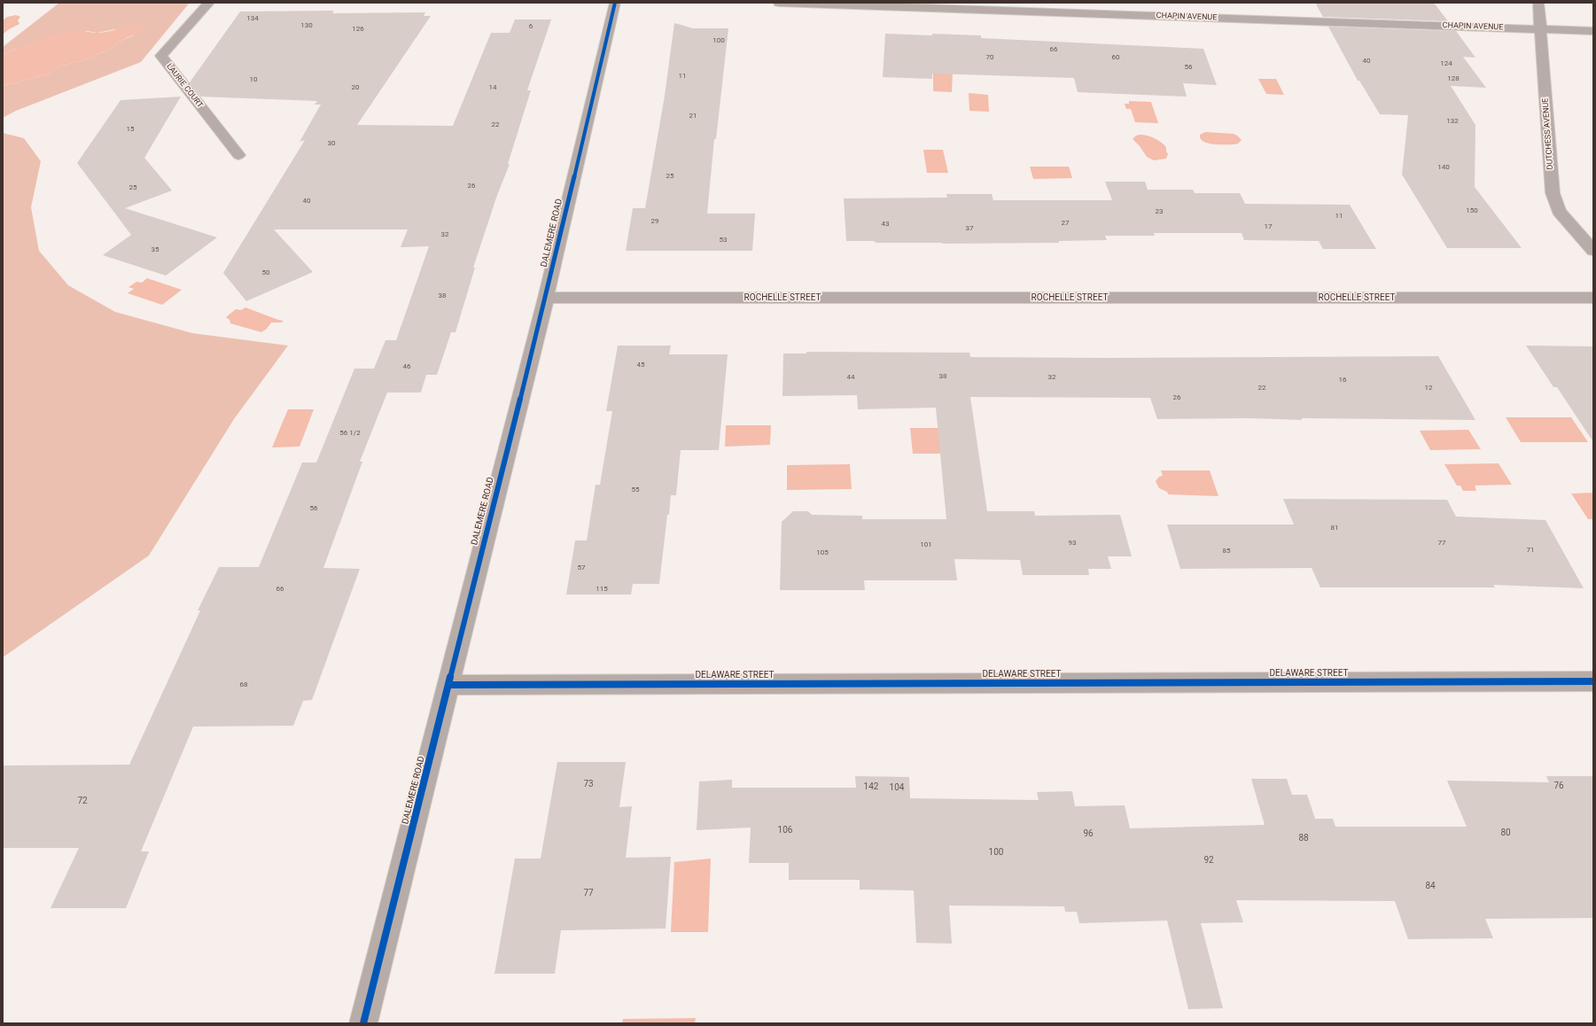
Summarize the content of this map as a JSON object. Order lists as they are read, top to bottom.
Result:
{
  "streets": {
    "street": [
      "CHAPIN AVENUE",
      "LAURIE COURT",
      "DUTCHESS AVENUE",
      "DALEMERE ROAD",
      "ROCHELLE STREET",
      "DELAWARE STREET"
    ]
  },
  "crossings": [
    ["CHAPIN AVENUE", "DUTCHESS AVENUE"],
    ["DALEMERE ROAD", "ROCHELLE STREET"],
    ["DALEMERE ROAD", "DELAWARE STREET"]
  ],
  "house_numbers": [
    "134",
    "130",
    "6",
    "126",
    "100",
    "66",
    "70",
    "60",
    "40",
    "124",
    "56",
    "11",
    "128",
    "10",
    "20",
    "14",
    "21",
    "132",
    "22",
    "15",
    "30",
    "140",
    "25",
    "26",
    "25",
    "40",
    "150",
    "23",
    "11",
    "29",
    "27",
    "43",
    "17",
    "37",
    "32",
    "53",
    "35",
    "50",
    "38",
    "45",
    "46",
    "38",
    "44",
    "32",
    "16",
    "22",
    "12",
    "26",
    "56 1/2",
    "55",
    "56",
    "81",
    "93",
    "77",
    "101",
    "71",
    "85",
    "105",
    "57",
    "66",
    "115",
    "68",
    "73",
    "76",
    "142",
    "104",
    "72",
    "106",
    "80",
    "96",
    "88",
    "100",
    "92",
    "84",
    "77"
  ]
}
